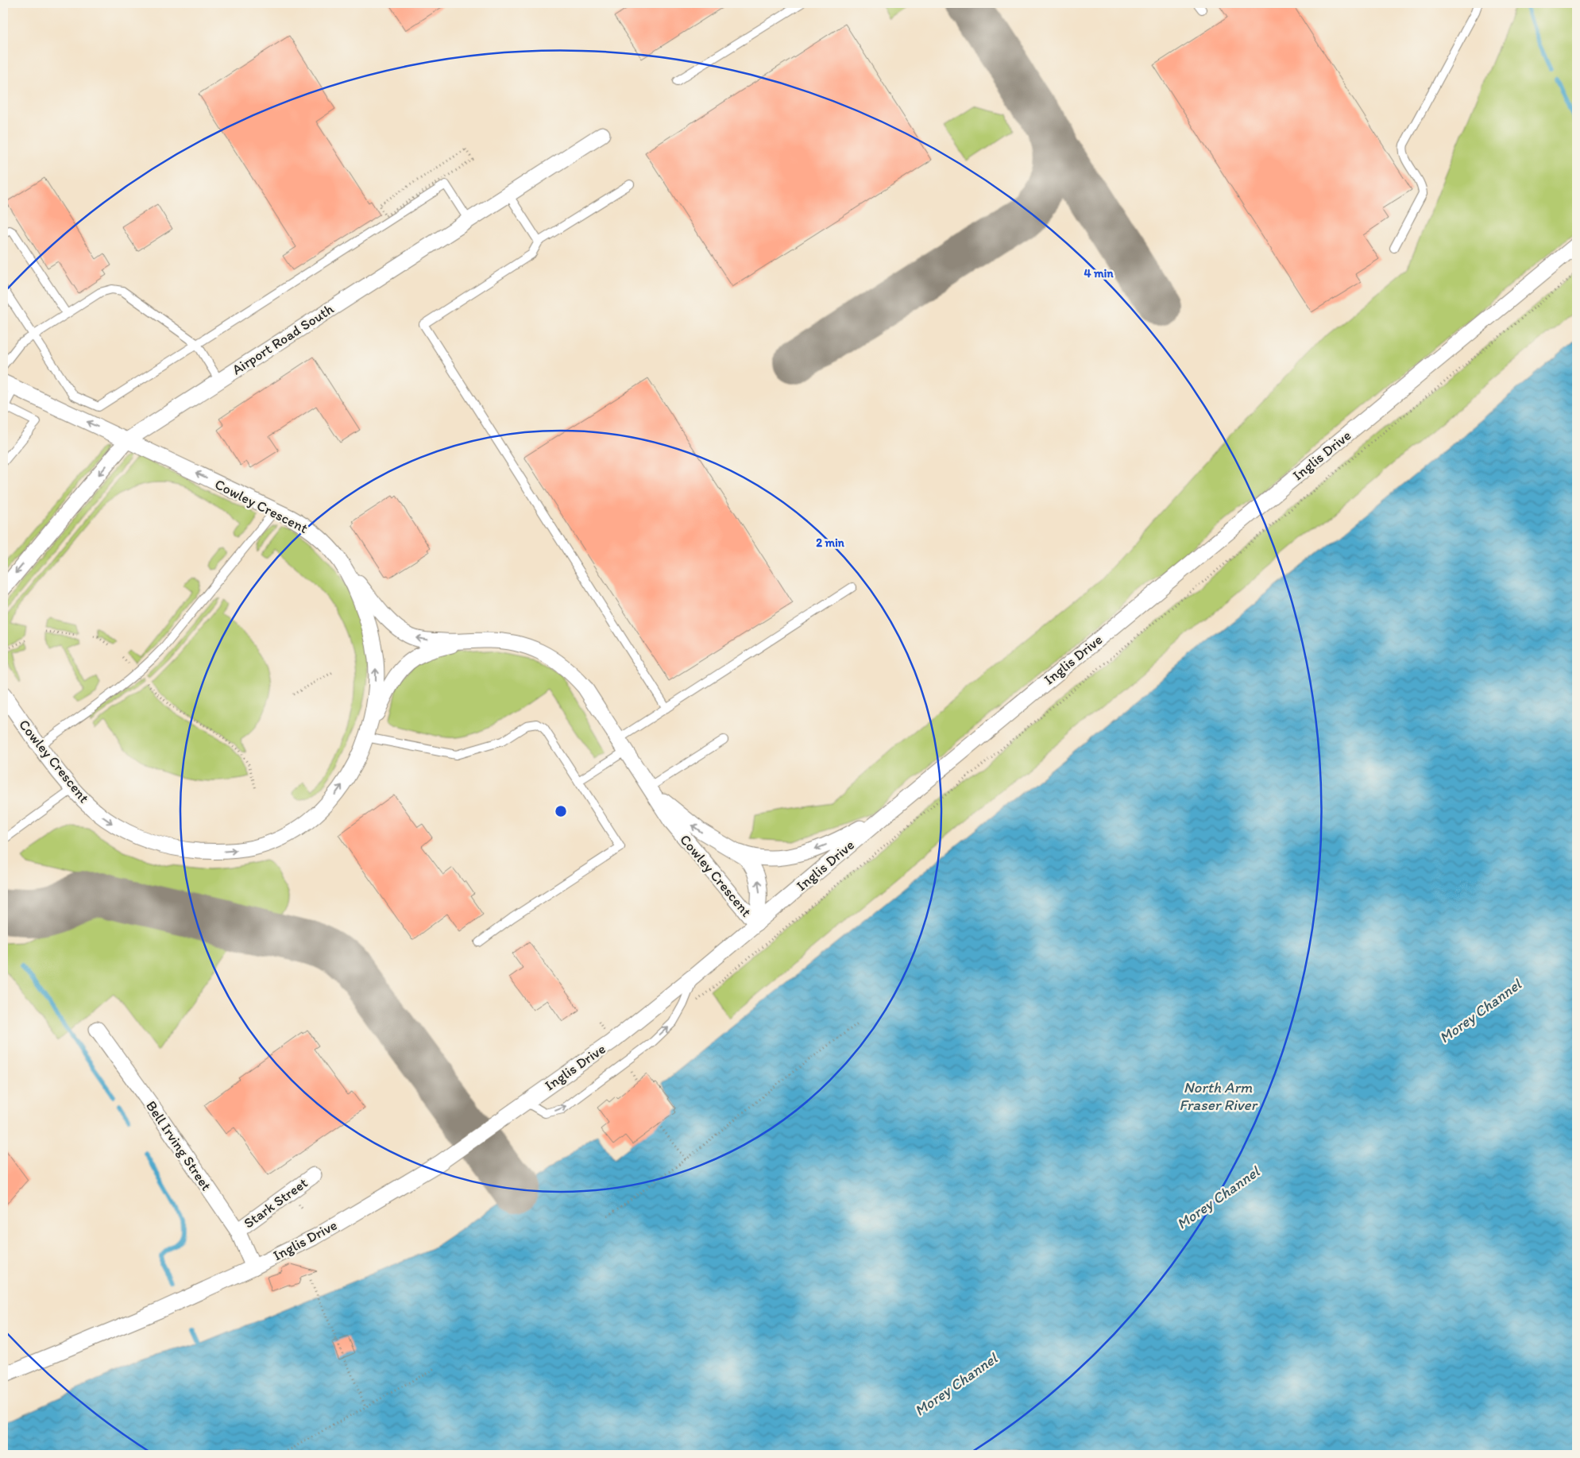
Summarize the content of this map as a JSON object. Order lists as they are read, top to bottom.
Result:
{
  "streets": {
    "street": [
      "Airport Road South",
      "Inglis Drive",
      "Cowley Crescent",
      "Bell Irving Street",
      "Stark Street"
    ]
  },
  "crossings": [
    ["Airport Road South", "Cowley Crescent"],
    ["Inglis Drive", "Cowley Crescent"],
    ["Inglis Drive", "Bell Irving Street"],
    ["Bell Irving Street", "Stark Street"]
  ],
  "water": ["Morey Channel", "North Arm Fraser River"],
  "rings": ["4 min", "2 min"]
}
